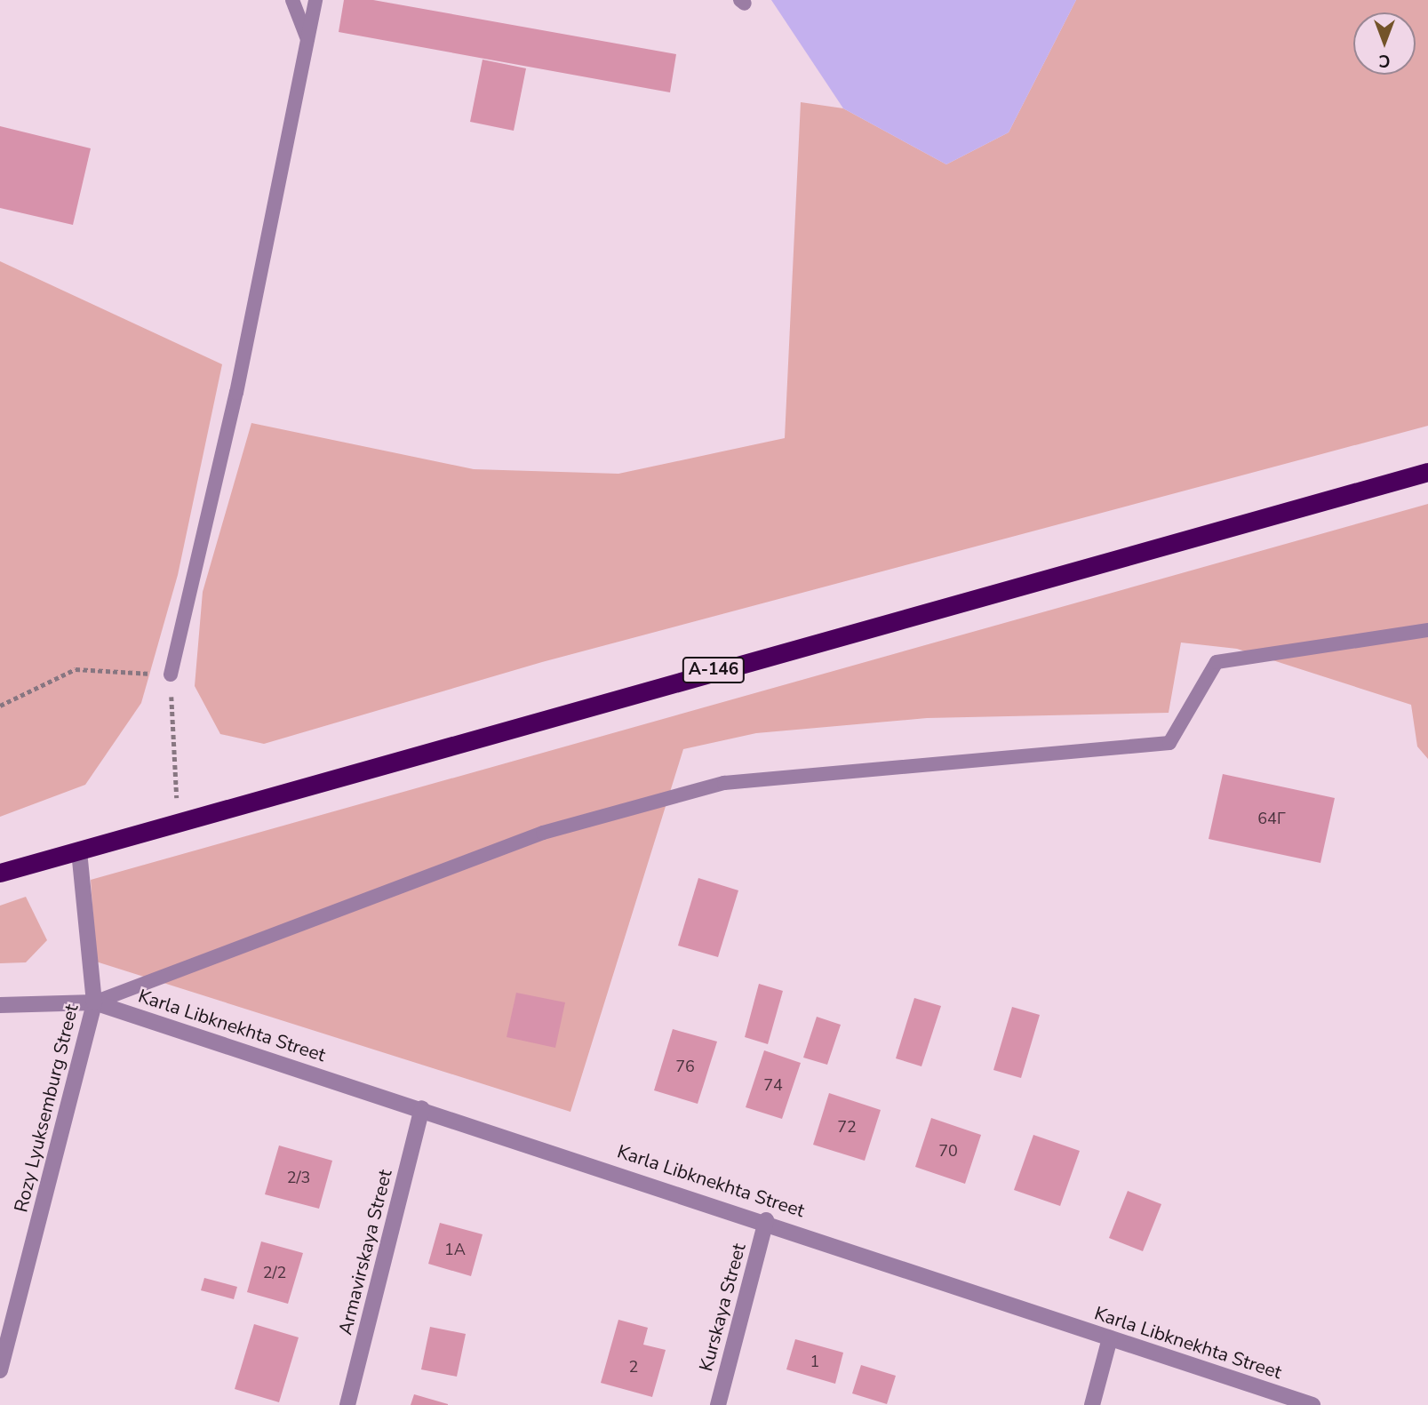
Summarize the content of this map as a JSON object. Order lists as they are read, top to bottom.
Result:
{
  "streets": {
    "highway": ["А-146"],
    "street": [
      "Karla Libknekhta Street",
      "Rozy Lyuksemburg Street",
      "Armavirskaya Street",
      "Kurskaya Street"
    ]
  },
  "crossings": [
    ["А-146", "Rozy Lyuksemburg Street"],
    ["Karla Libknekhta Street", "Rozy Lyuksemburg Street"],
    ["Karla Libknekhta Street", "Armavirskaya Street"],
    ["Karla Libknekhta Street", "Kurskaya Street"]
  ],
  "house_numbers": [
    "64Г",
    "76",
    "74",
    "72",
    "70",
    "2/3",
    "1А",
    "2/2",
    "1",
    "2"
  ],
  "north": "bottom"
}
